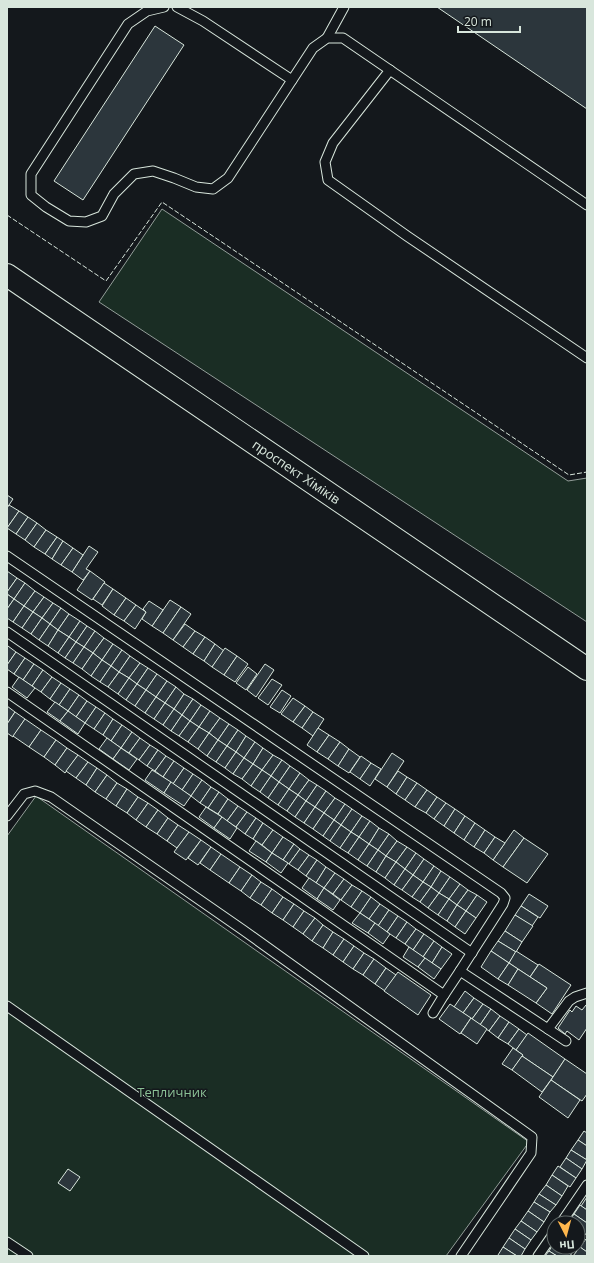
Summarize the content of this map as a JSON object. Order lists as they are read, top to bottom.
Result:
{
  "streets": {
    "main road": ["проспект Хіміків"]
  },
  "parks": ["Тепличник"],
  "scale_bar": "20 m",
  "north": "bottom"
}
